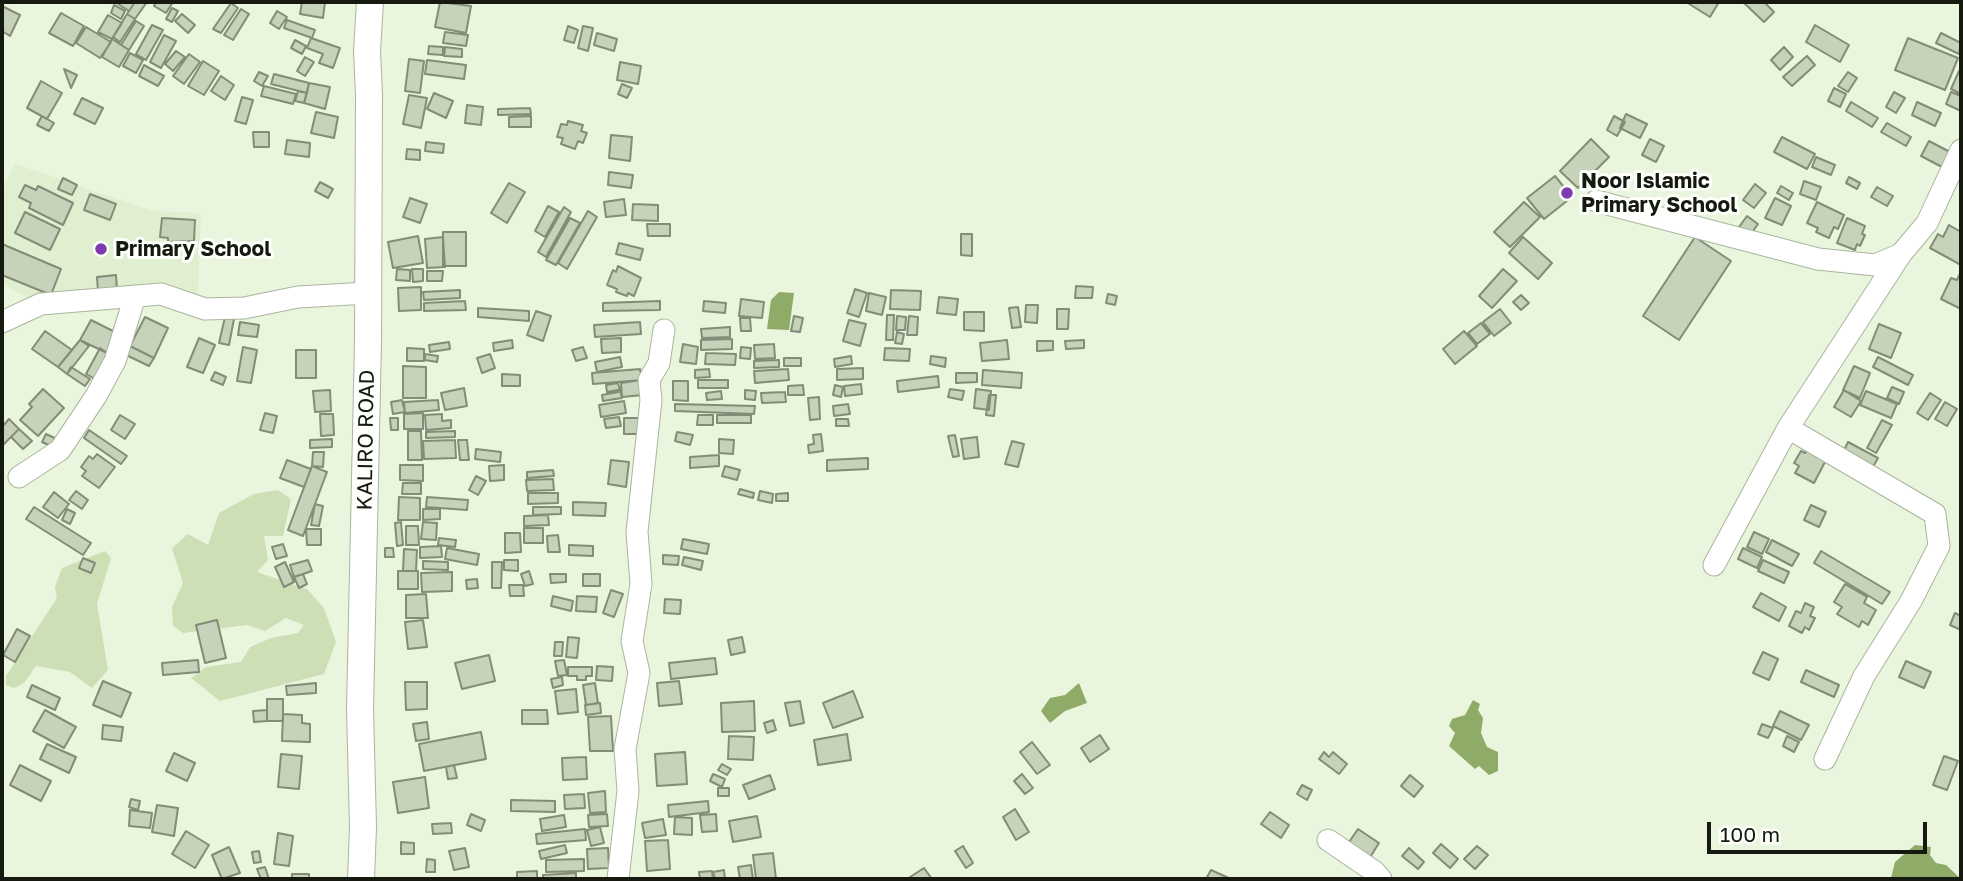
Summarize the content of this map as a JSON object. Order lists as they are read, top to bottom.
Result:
{
  "streets": {
    "main road": ["KALIRO ROAD"]
  },
  "places": ["Noor Islamic Primary School", "Primary School"],
  "scale_bar": "100 m"
}
